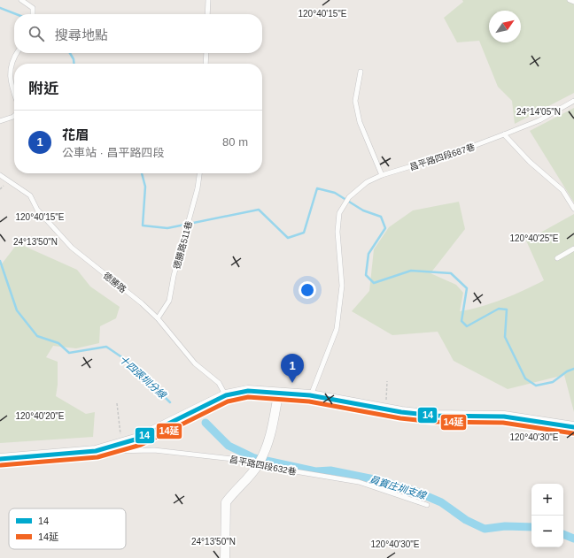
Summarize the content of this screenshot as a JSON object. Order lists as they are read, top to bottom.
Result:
{
  "streets": {
    "lane": [
      "昌平路四段687巷",
      "德勝路511巷",
      "德勝路",
      "昌平路四段632巷"
    ]
  },
  "crossings": [
    ["德勝路511巷", "德勝路"]
  ],
  "water": ["十四張圳分線", "員寶庄圳支線"],
  "lines": ["transit line 14", "transit line 14延"],
  "legend": ["14", "14延"],
  "north": "top right",
  "page": {
    "search": "搜尋地點",
    "heading": "附近",
    "list": [
      {
        "mark": "1",
        "name": "花眉",
        "note": "公車站 · 昌平路四段",
        "value": "80 m"
      }
    ],
    "pins": "1",
    "map_buttons": ["+", "−"]
  },
  "coordinates": [
    "120°40'15\"E",
    "24°14'05\"N",
    "120°40'25\"E",
    "24°13'50\"N",
    "120°40'20\"E",
    "120°40'30\"E"
  ]
}
